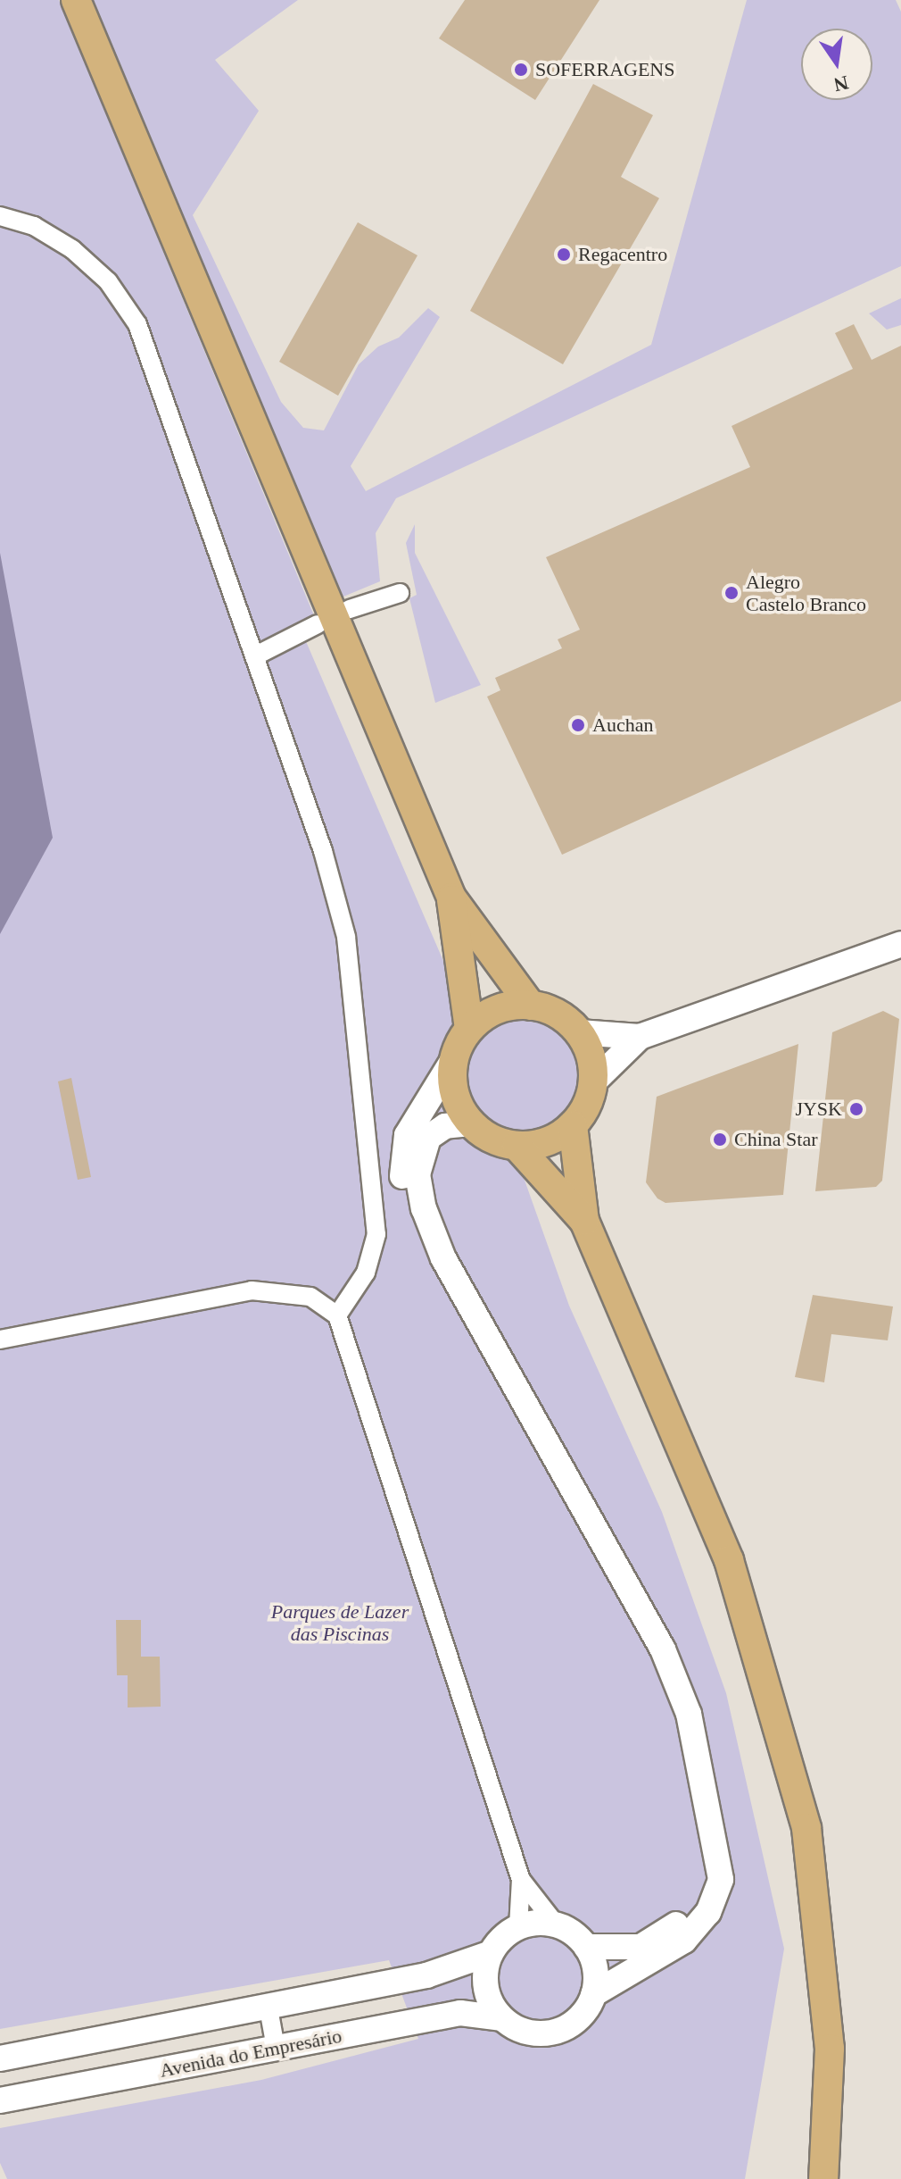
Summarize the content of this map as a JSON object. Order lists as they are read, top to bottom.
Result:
{
  "streets": {
    "street": ["Avenida do Empresário"]
  },
  "parks": ["Parques de Lazer das Piscinas"],
  "places": [
    "SOFERRAGENS",
    "Regacentro",
    "Alegro Castelo Branco",
    "Auchan",
    "JYSK",
    "China Star"
  ],
  "north": "bottom"
}
